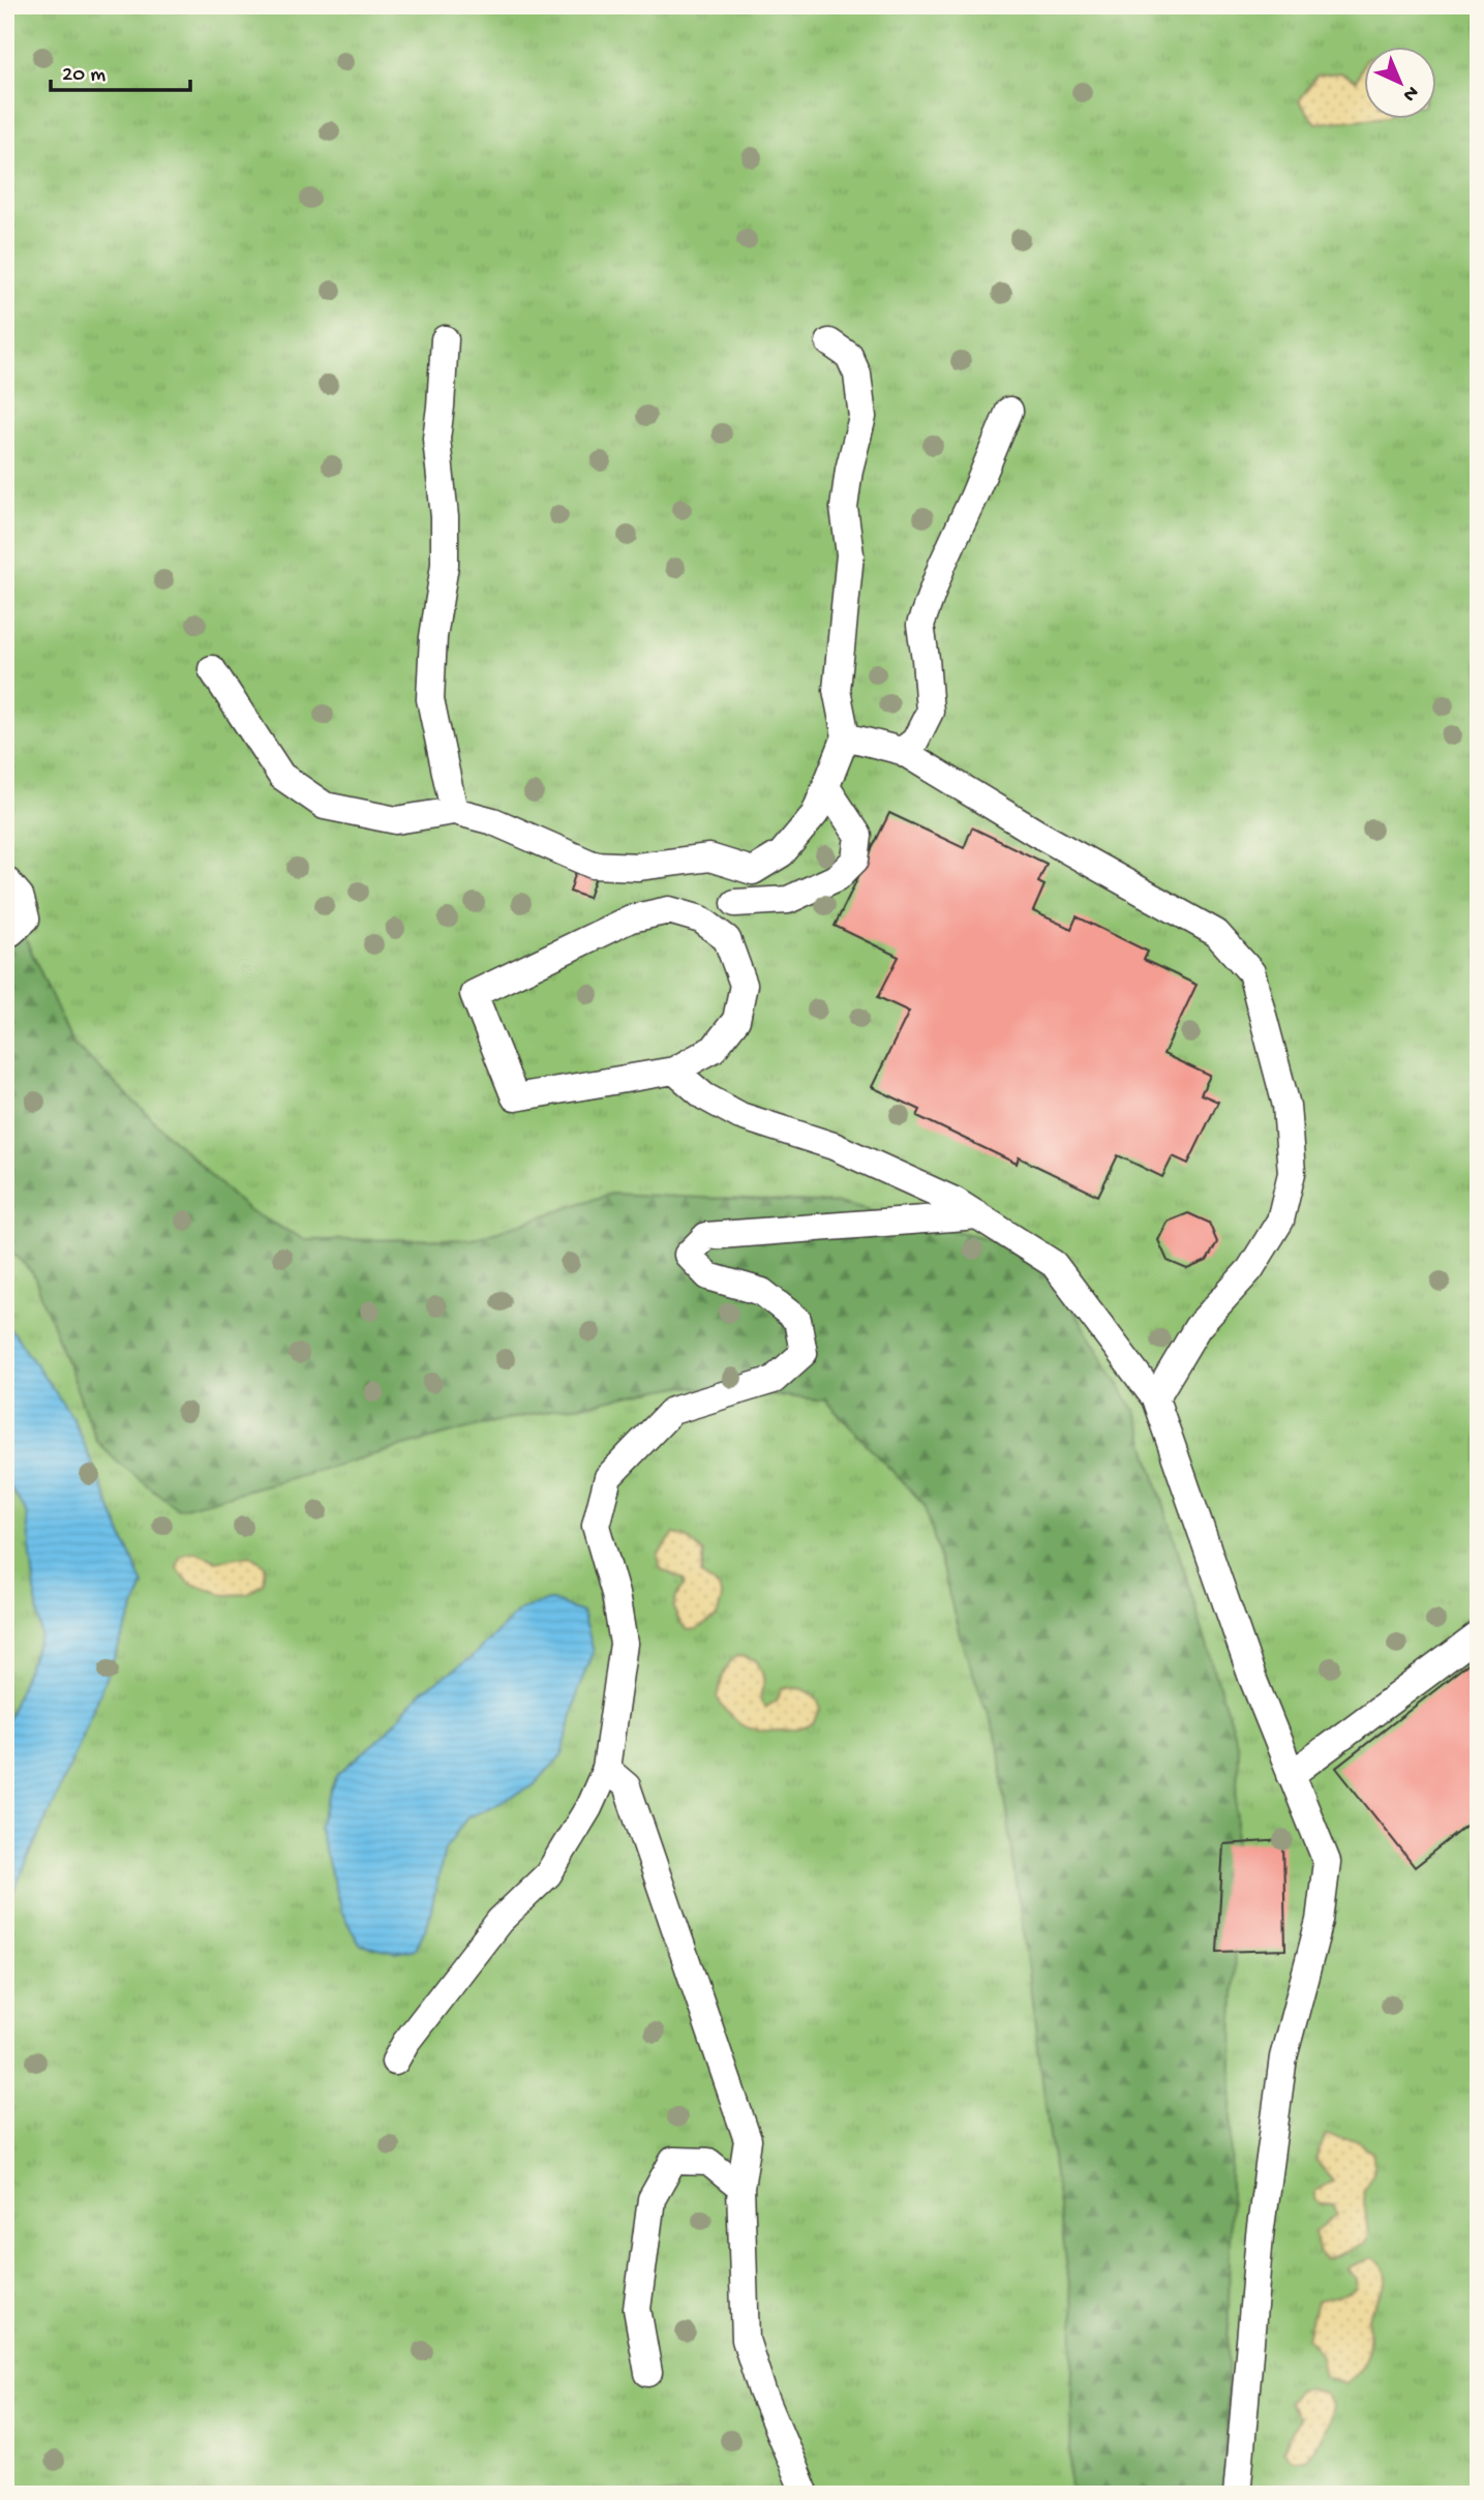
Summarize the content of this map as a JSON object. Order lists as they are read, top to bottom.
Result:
{
  "scale_bar": "20 m",
  "north": "bottom right"
}
